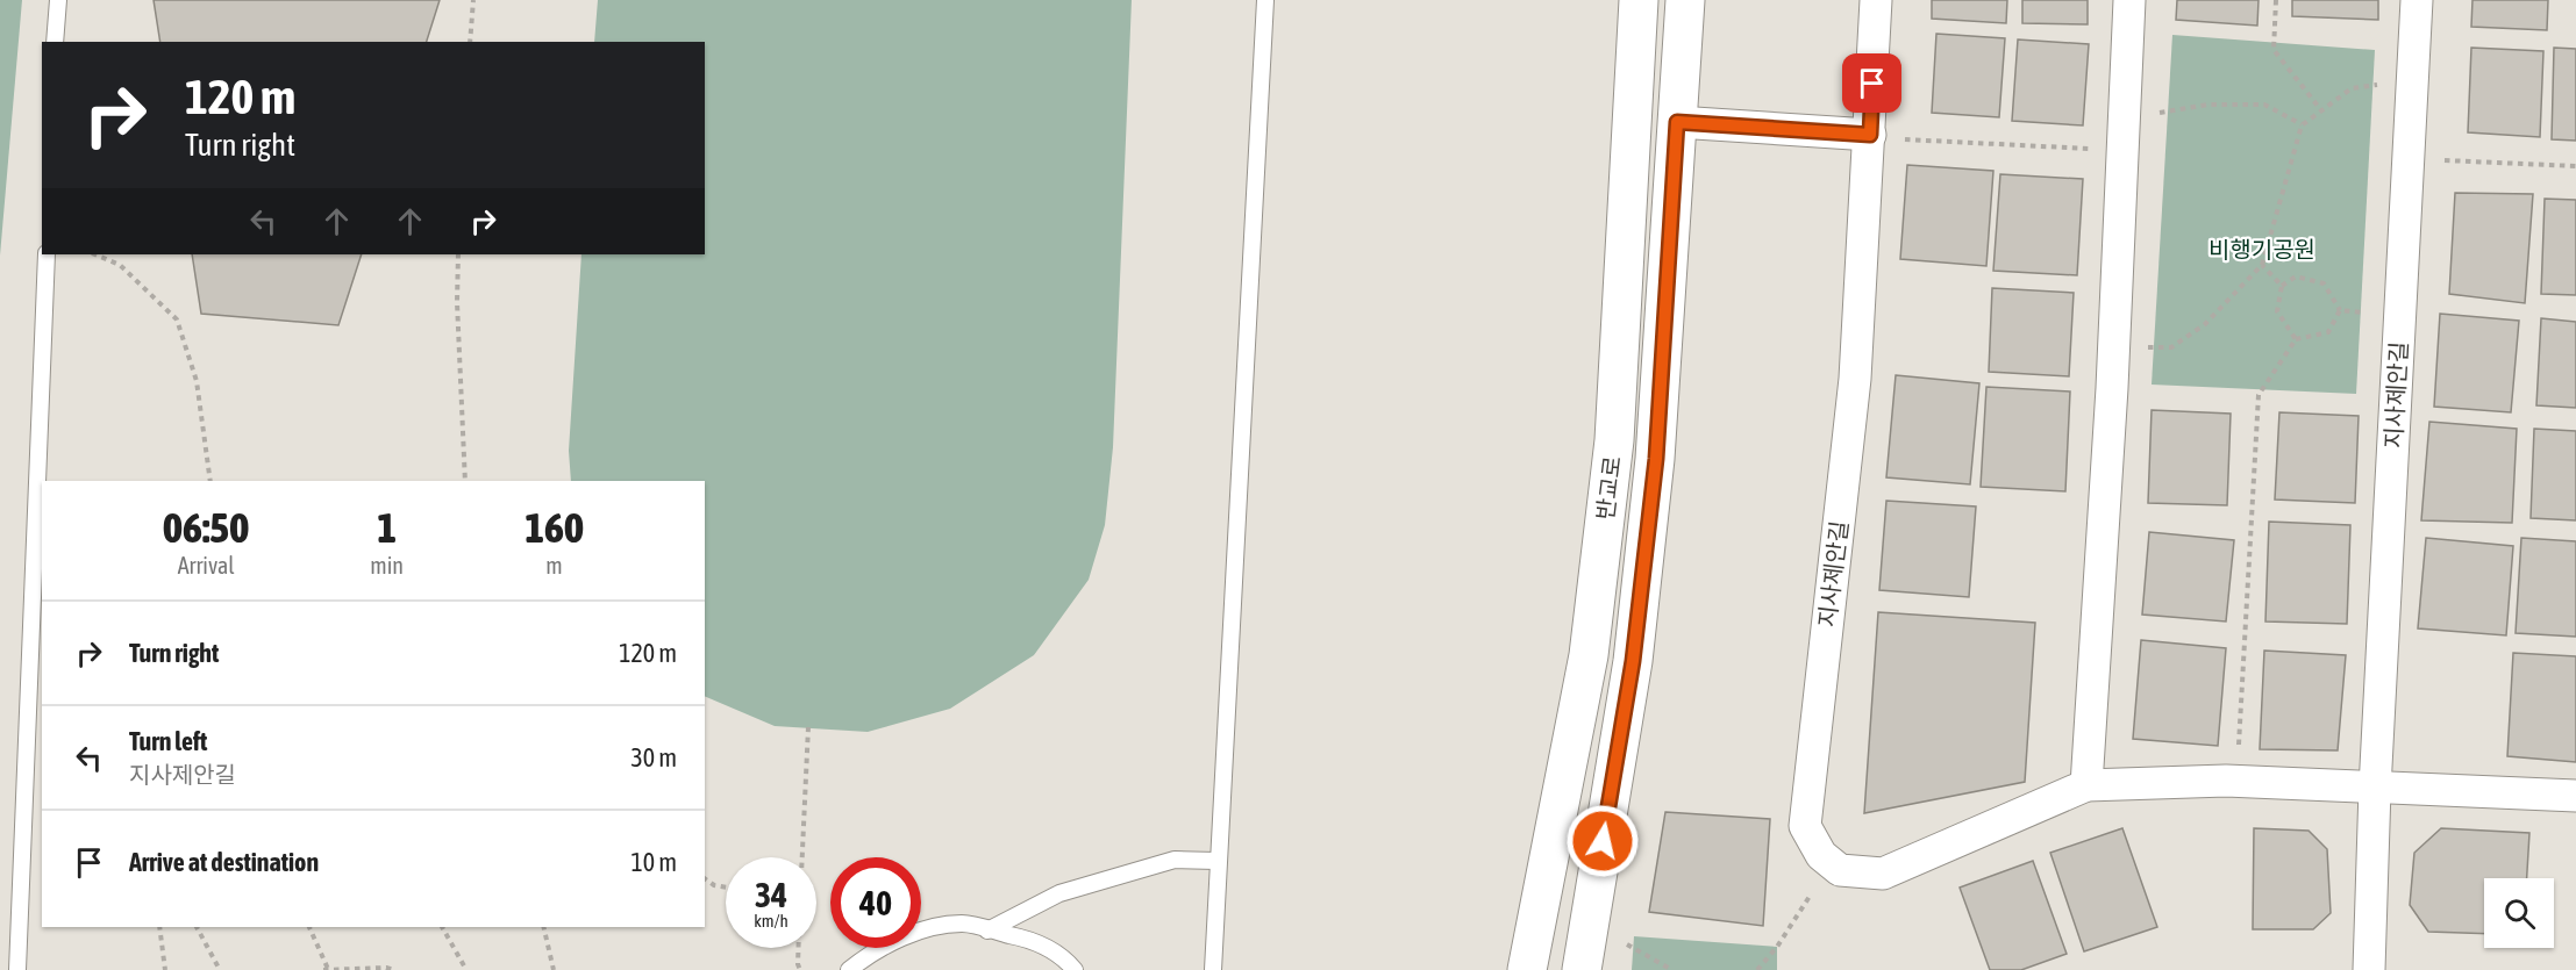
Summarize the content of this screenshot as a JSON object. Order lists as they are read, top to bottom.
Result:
{
  "streets": {
    "street": ["지사제안길", "반교로"]
  },
  "parks": ["비행기공원"],
  "page": {
    "turn": ["120 m", "Turn right"],
    "eta": [
      "06:50",
      "Arrival",
      "1",
      "min",
      "160",
      "m"
    ],
    "list": [
      {
        "name": "Turn right",
        "value": "120 m"
      },
      {
        "name": "Turn left",
        "note": "지사제안길",
        "value": "30 m"
      },
      {
        "name": "Arrive at destination",
        "value": "10 m"
      }
    ],
    "speed": "34 km/h",
    "limit": "40"
  }
}
